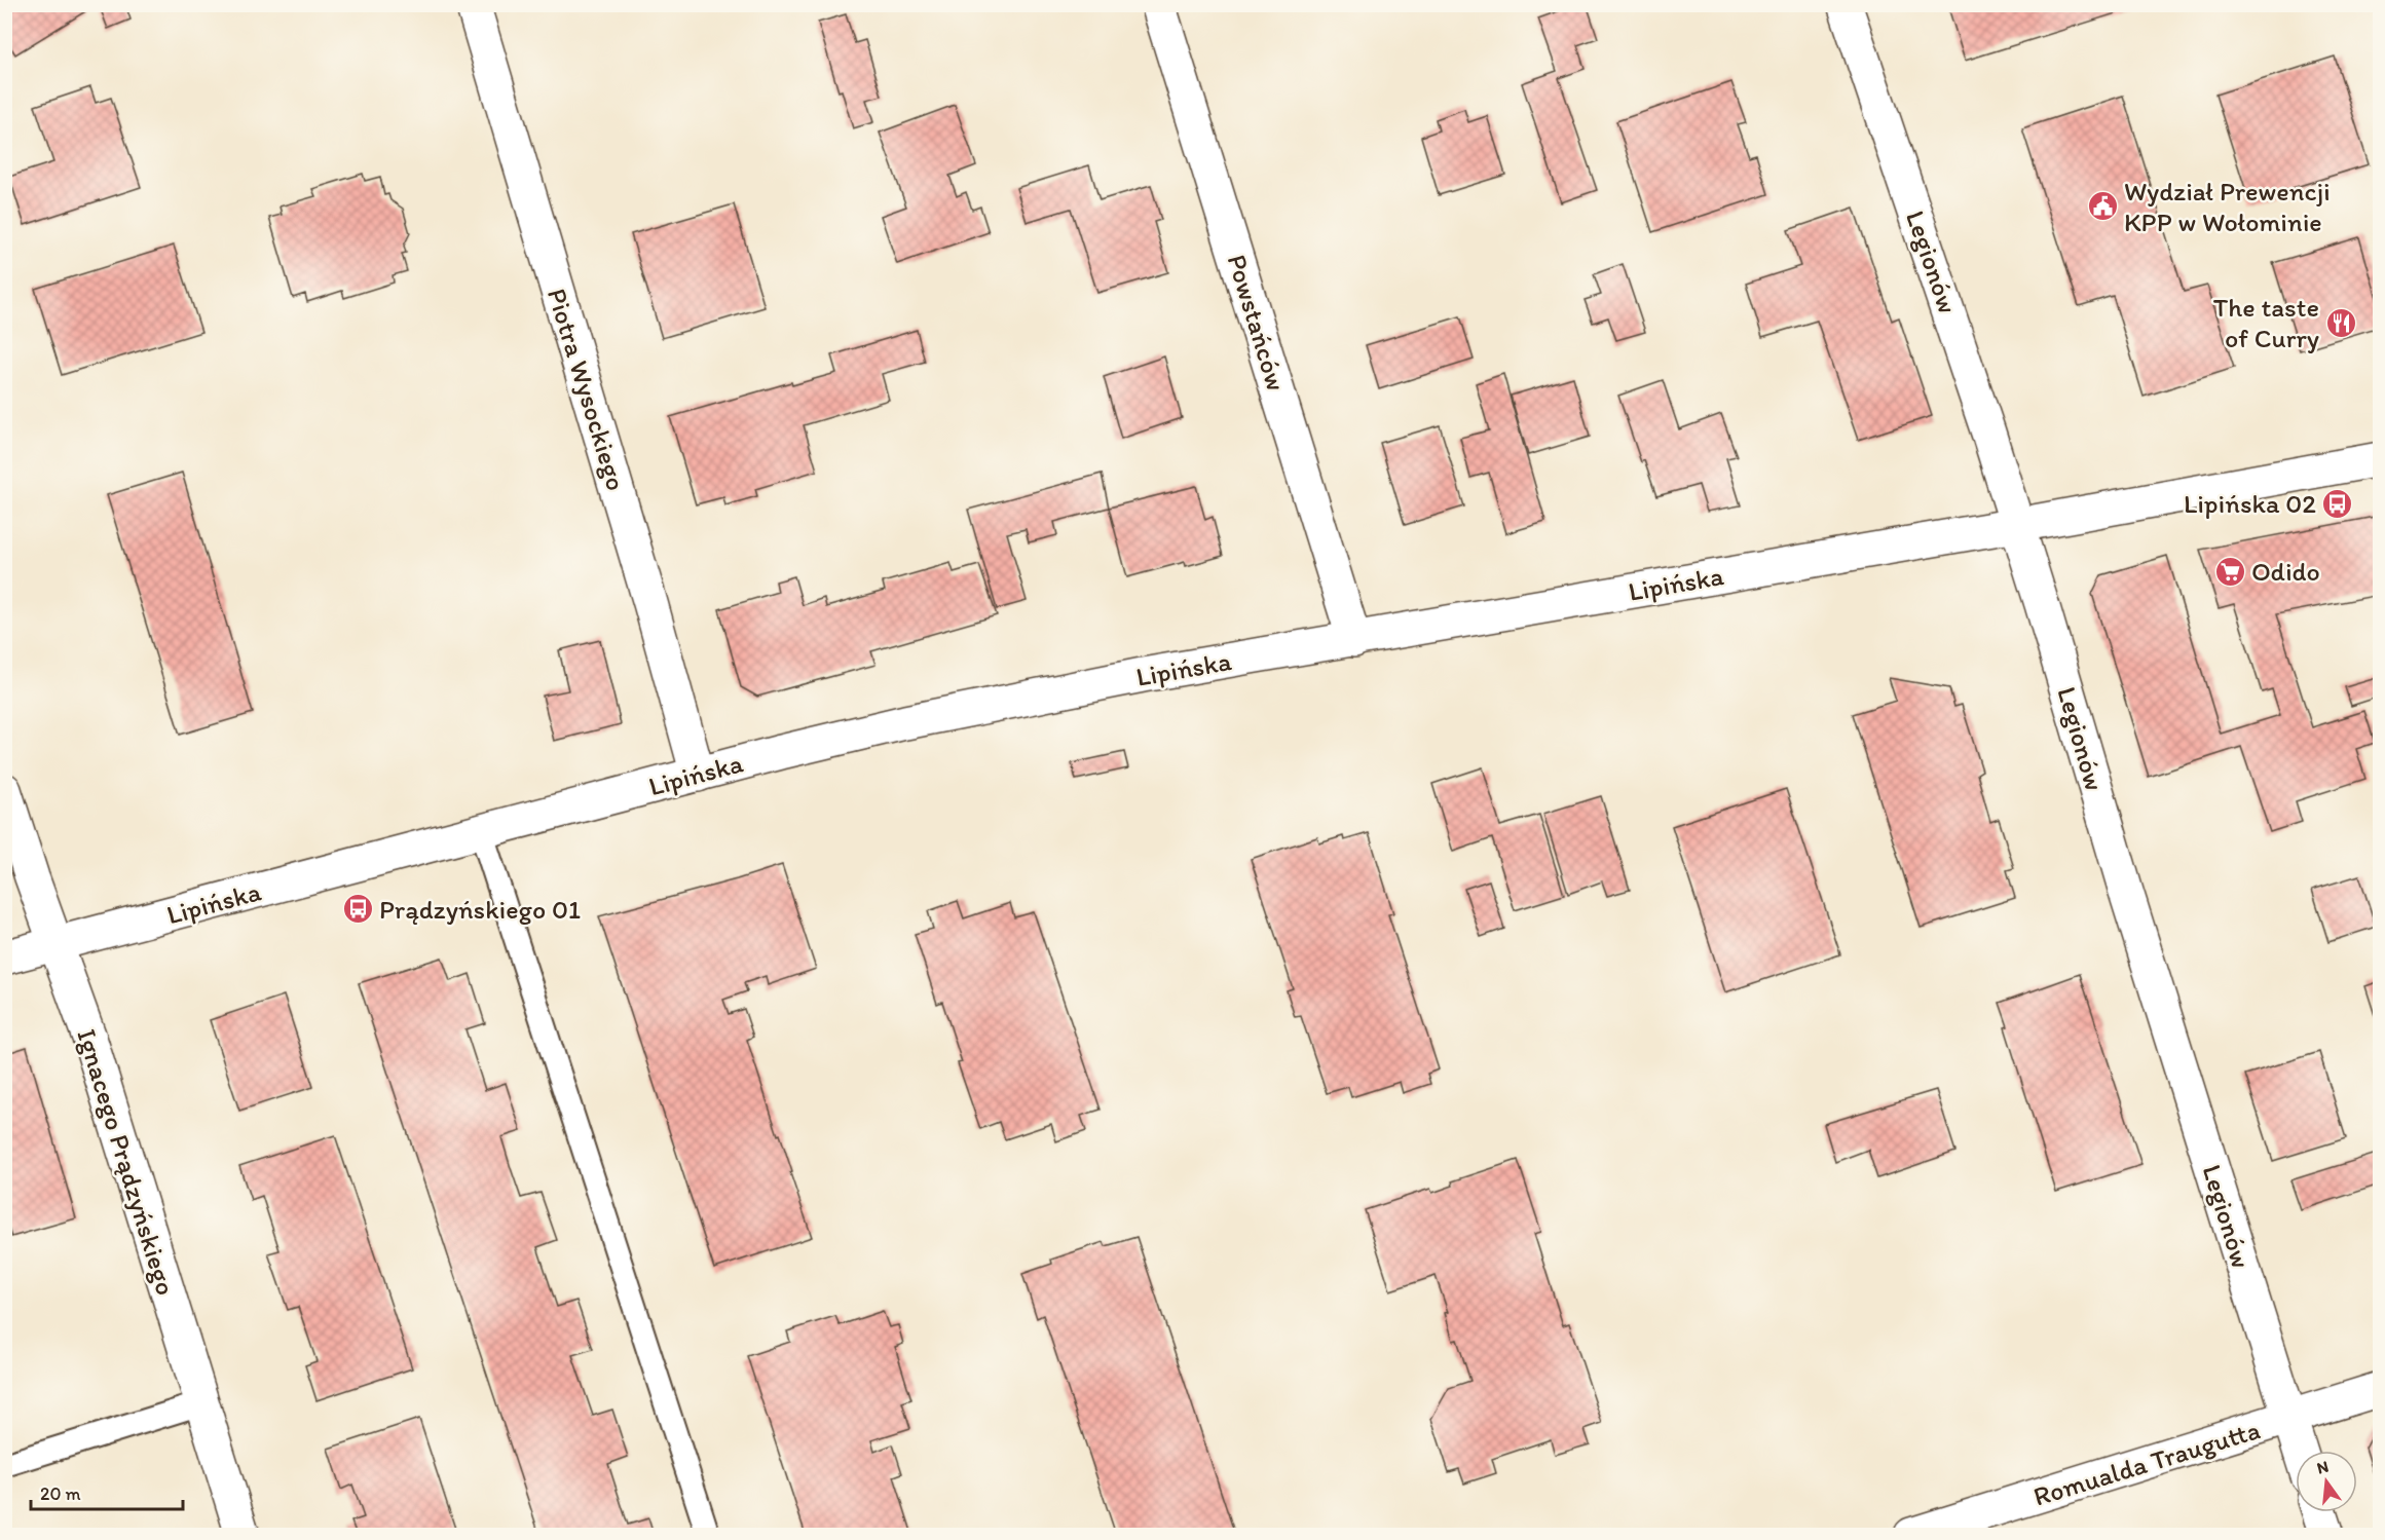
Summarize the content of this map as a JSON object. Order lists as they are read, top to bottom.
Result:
{
  "streets": {
    "street": [
      "Legionów",
      "Powstańców",
      "Piotra Wysockiego",
      "Lipińska",
      "Ignacego Prądzyńskiego",
      "Romualda Traugutta"
    ]
  },
  "crossings": [
    ["Legionów", "Lipińska"],
    ["Legionów", "Romualda Traugutta"],
    ["Powstańców", "Lipińska"],
    ["Piotra Wysockiego", "Lipińska"],
    ["Lipińska", "Ignacego Prądzyńskiego"]
  ],
  "places": {
    "public building": ["Wydział Prewencji KPP w Wołominie"],
    "restaurant": ["The taste of Curry"],
    "bus stop": ["Lipińska 02", "Prądzyńskiego 01"],
    "supermarket": ["Odido"]
  },
  "scale_bar": "20 m",
  "north": "top"
}
